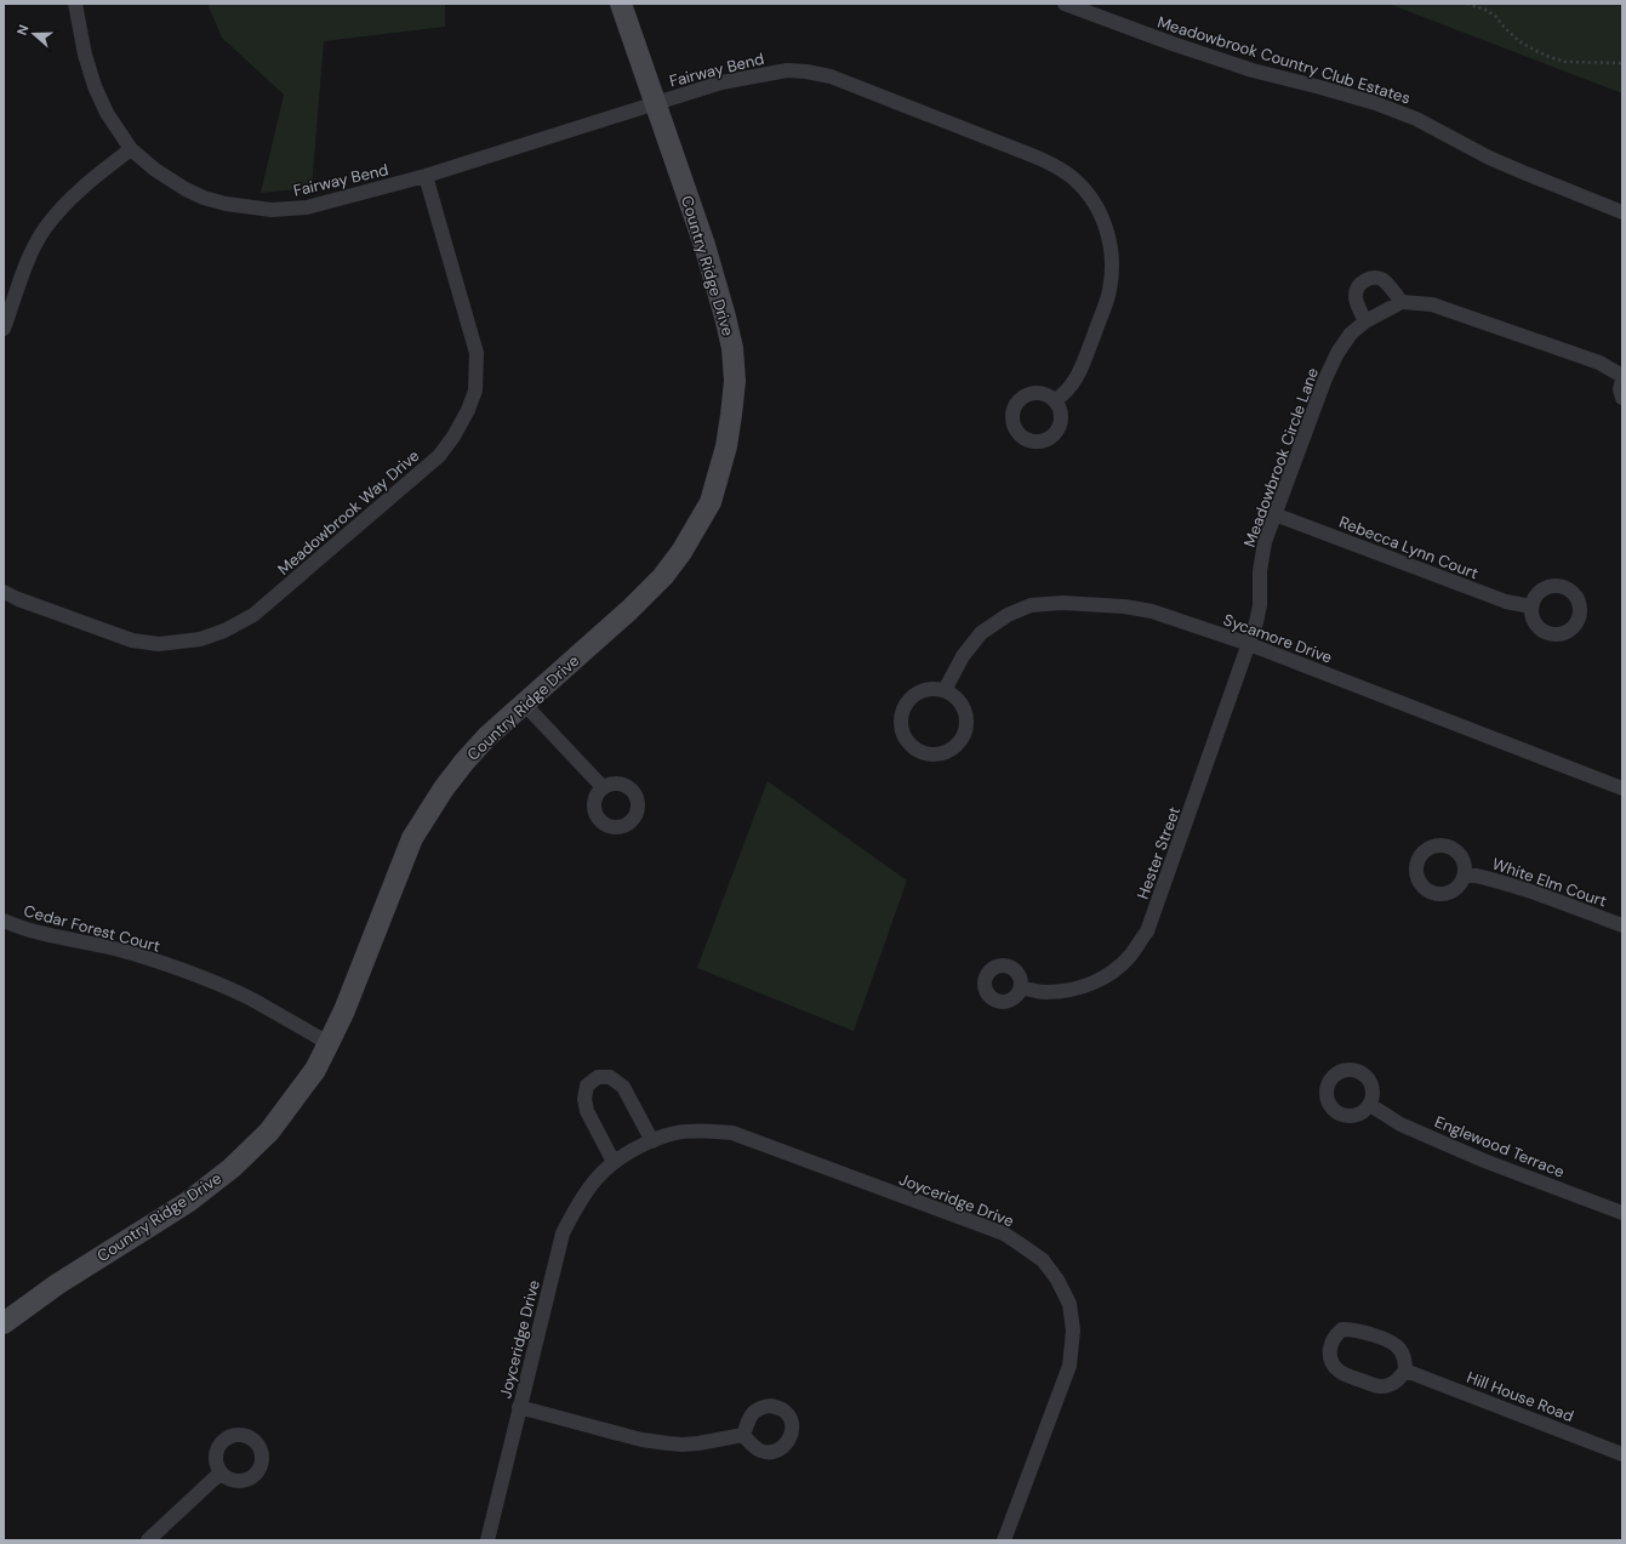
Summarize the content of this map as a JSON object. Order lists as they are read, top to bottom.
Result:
{
  "streets": {
    "street": [
      "Meadowbrook Country Club Estates",
      "Fairway Bend",
      "Country Ridge Drive",
      "Meadowbrook Circle Lane",
      "Meadowbrook Way Drive",
      "Rebecca Lynn Court",
      "Sycamore Drive",
      "Hester Street",
      "White Elm Court",
      "Cedar Forest Court",
      "Englewood Terrace",
      "Joyceridge Drive",
      "Hill House Road"
    ]
  },
  "crossings": [
    ["Fairway Bend", "Country Ridge Drive"],
    ["Fairway Bend", "Meadowbrook Way Drive"],
    ["Country Ridge Drive", "Cedar Forest Court"],
    ["Meadowbrook Circle Lane", "Rebecca Lynn Court"],
    ["Meadowbrook Circle Lane", "Sycamore Drive"],
    ["Meadowbrook Circle Lane", "Hester Street"],
    ["Sycamore Drive", "Hester Street"]
  ],
  "north": "left"
}
